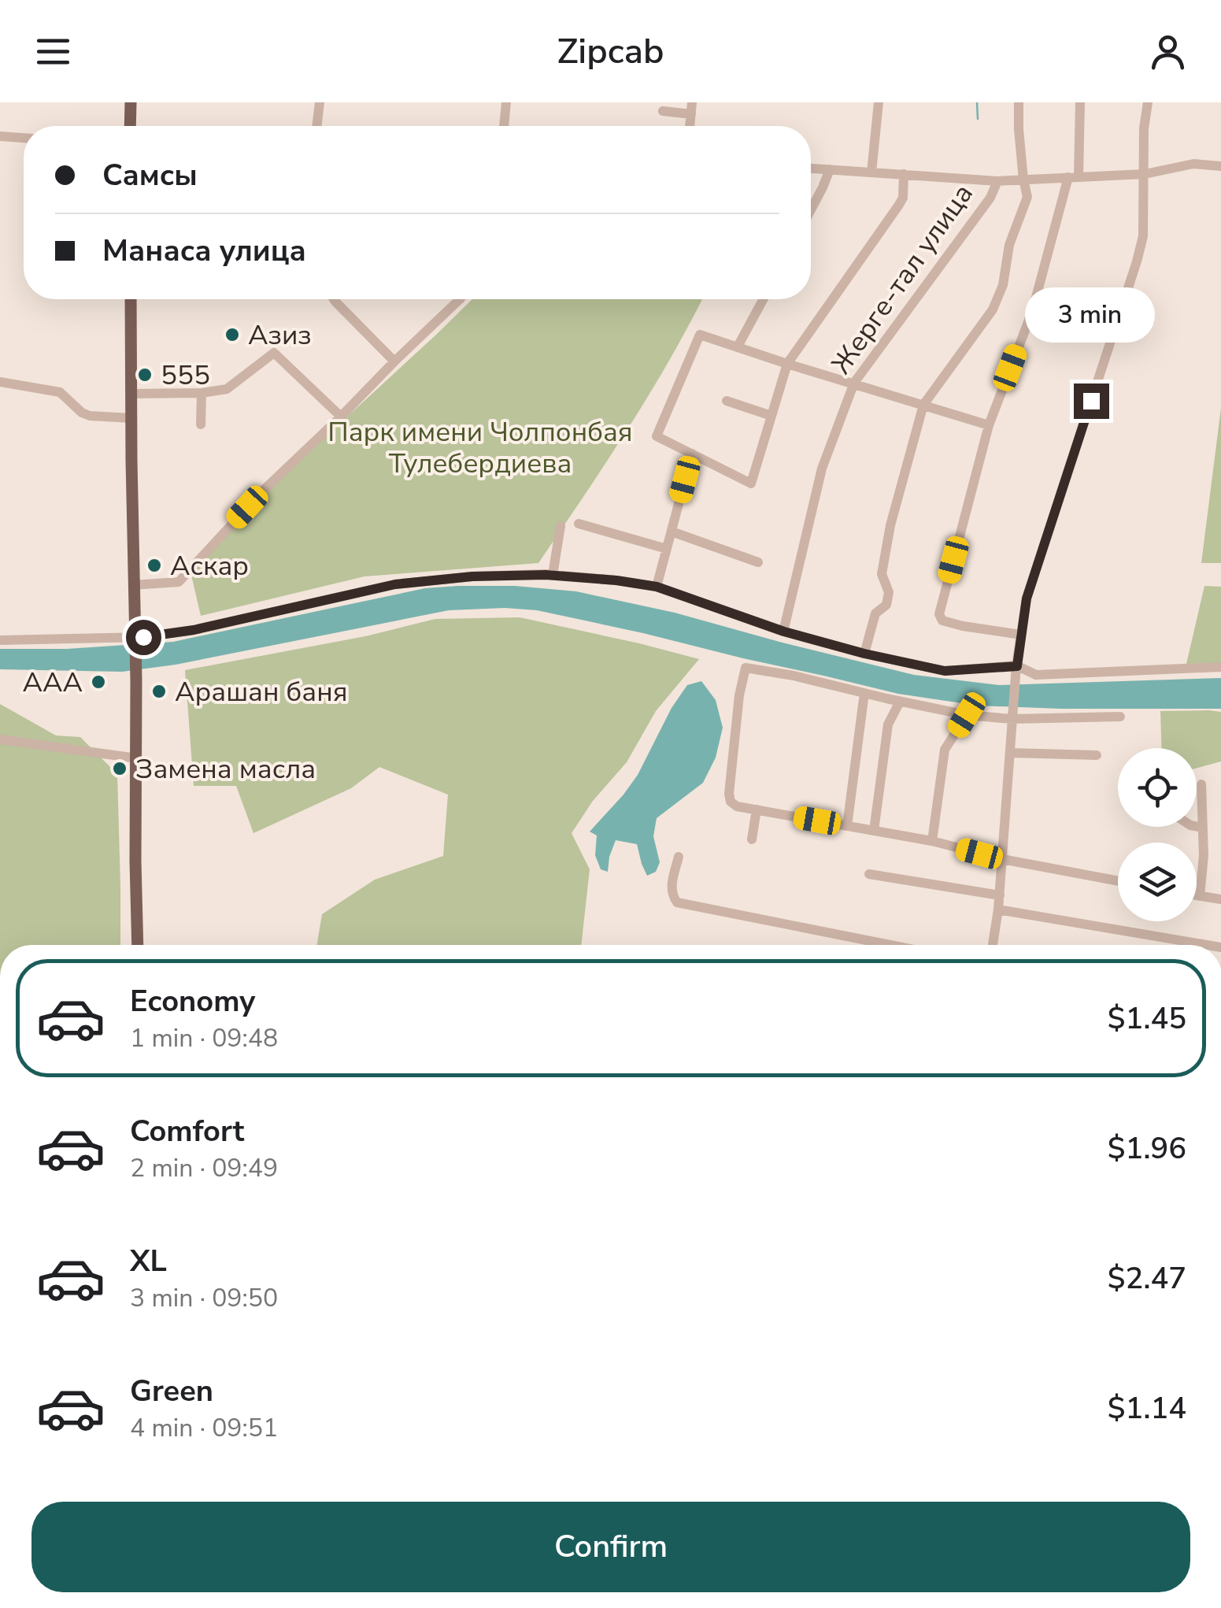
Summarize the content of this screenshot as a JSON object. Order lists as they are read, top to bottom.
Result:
{
  "streets": {
    "street": ["Жерге-тал улица"]
  },
  "parks": ["Парк имени Чолпонбая Тулебердиева"],
  "places": [
    "Азиз",
    "555",
    "Аскар",
    "ААА",
    "Арашан баня",
    "Замена масла"
  ],
  "page": {
    "header": "Zipcab",
    "banner": ["Самсы", "Манаса улица"],
    "bubble": "3 min",
    "list": [
      {
        "name": "Economy",
        "note": "1 min · 09:48",
        "value": "$1.45"
      },
      {
        "name": "Comfort",
        "note": "2 min · 09:49",
        "value": "$1.96"
      },
      {
        "name": "XL",
        "note": "3 min · 09:50",
        "value": "$2.47"
      },
      {
        "name": "Green",
        "note": "4 min · 09:51",
        "value": "$1.14"
      }
    ],
    "buttons": "Confirm"
  }
}
